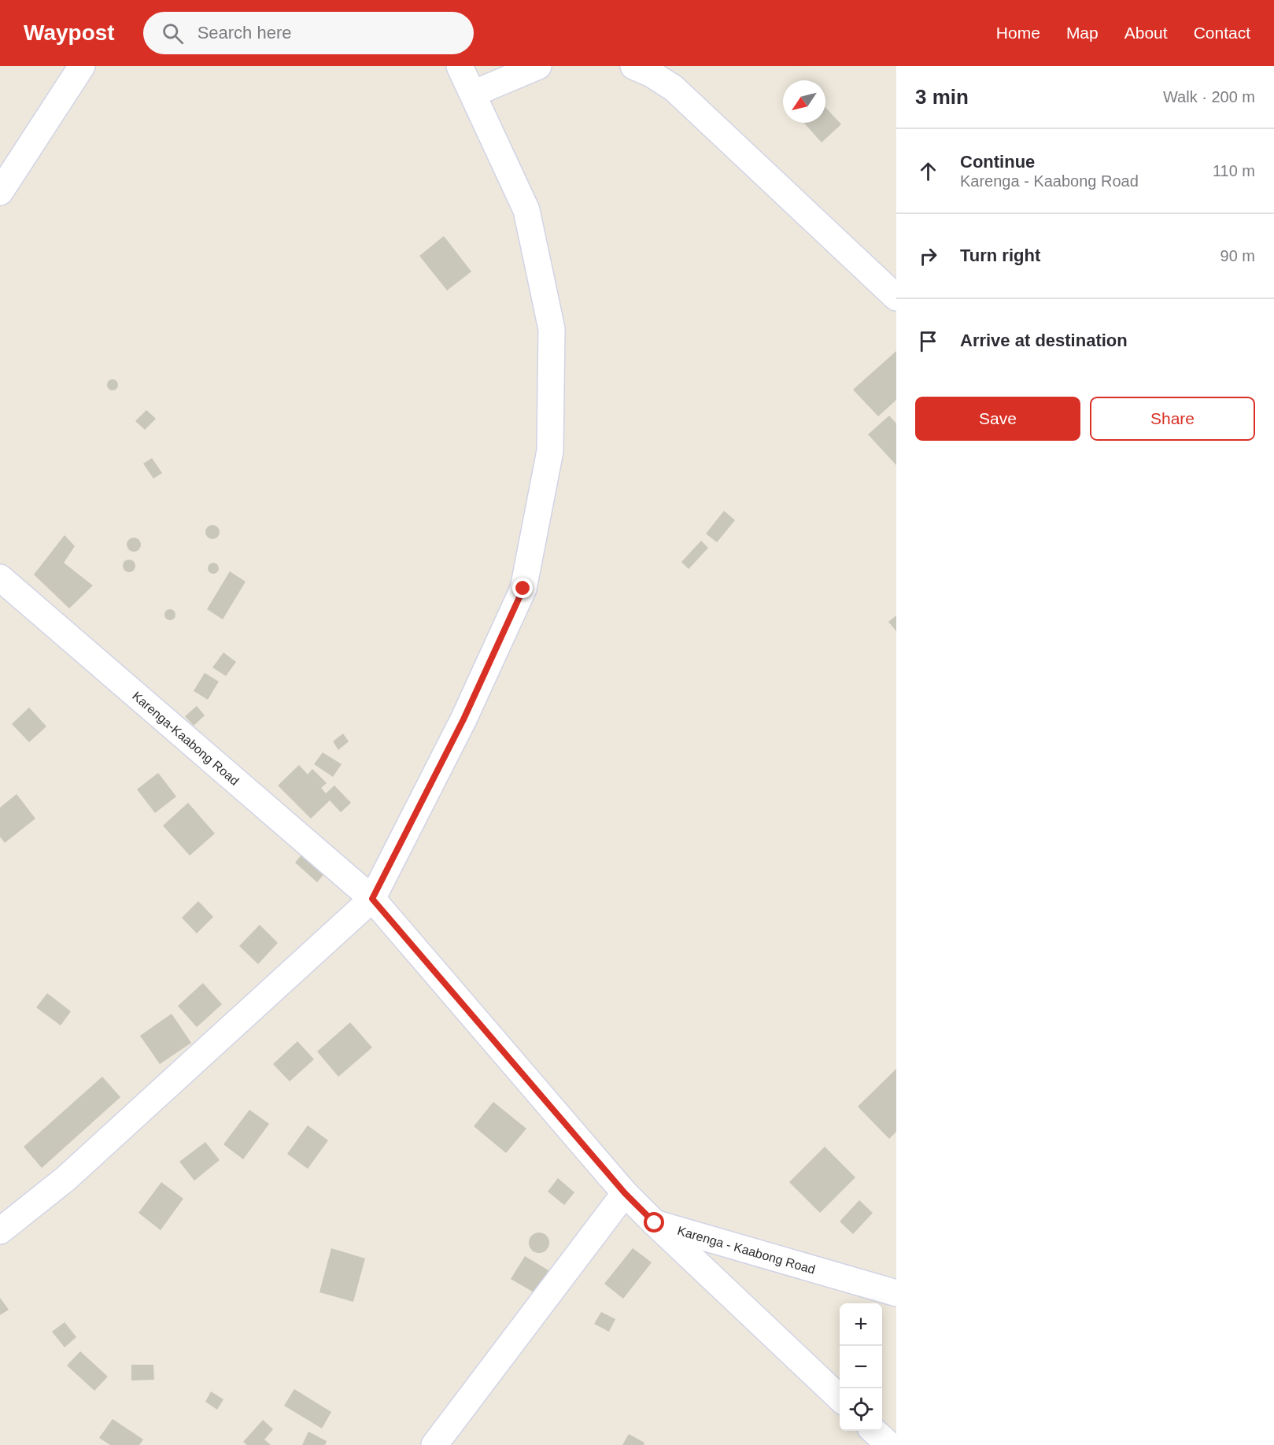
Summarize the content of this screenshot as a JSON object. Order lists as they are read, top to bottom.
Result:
{
  "streets": {
    "main road": ["Karenga-Kaabong Road", "Karenga - Kaabong Road"]
  },
  "crossings": [
    ["Karenga-Kaabong Road", "Karenga - Kaabong Road"]
  ],
  "north": "bottom left",
  "page": {
    "header": "Waypost",
    "search": "Search here",
    "nav": [
      "Home",
      "Map",
      "About",
      "Contact"
    ],
    "heading": ["3 min", "Walk · 200 m"],
    "list": [
      ["Continue", "Karenga - Kaabong Road", "110 m"],
      ["Turn right", "90 m"],
      "Arrive at destination"
    ],
    "buttons": ["Save", "Share"],
    "map_buttons": ["+", "−"]
  }
}
